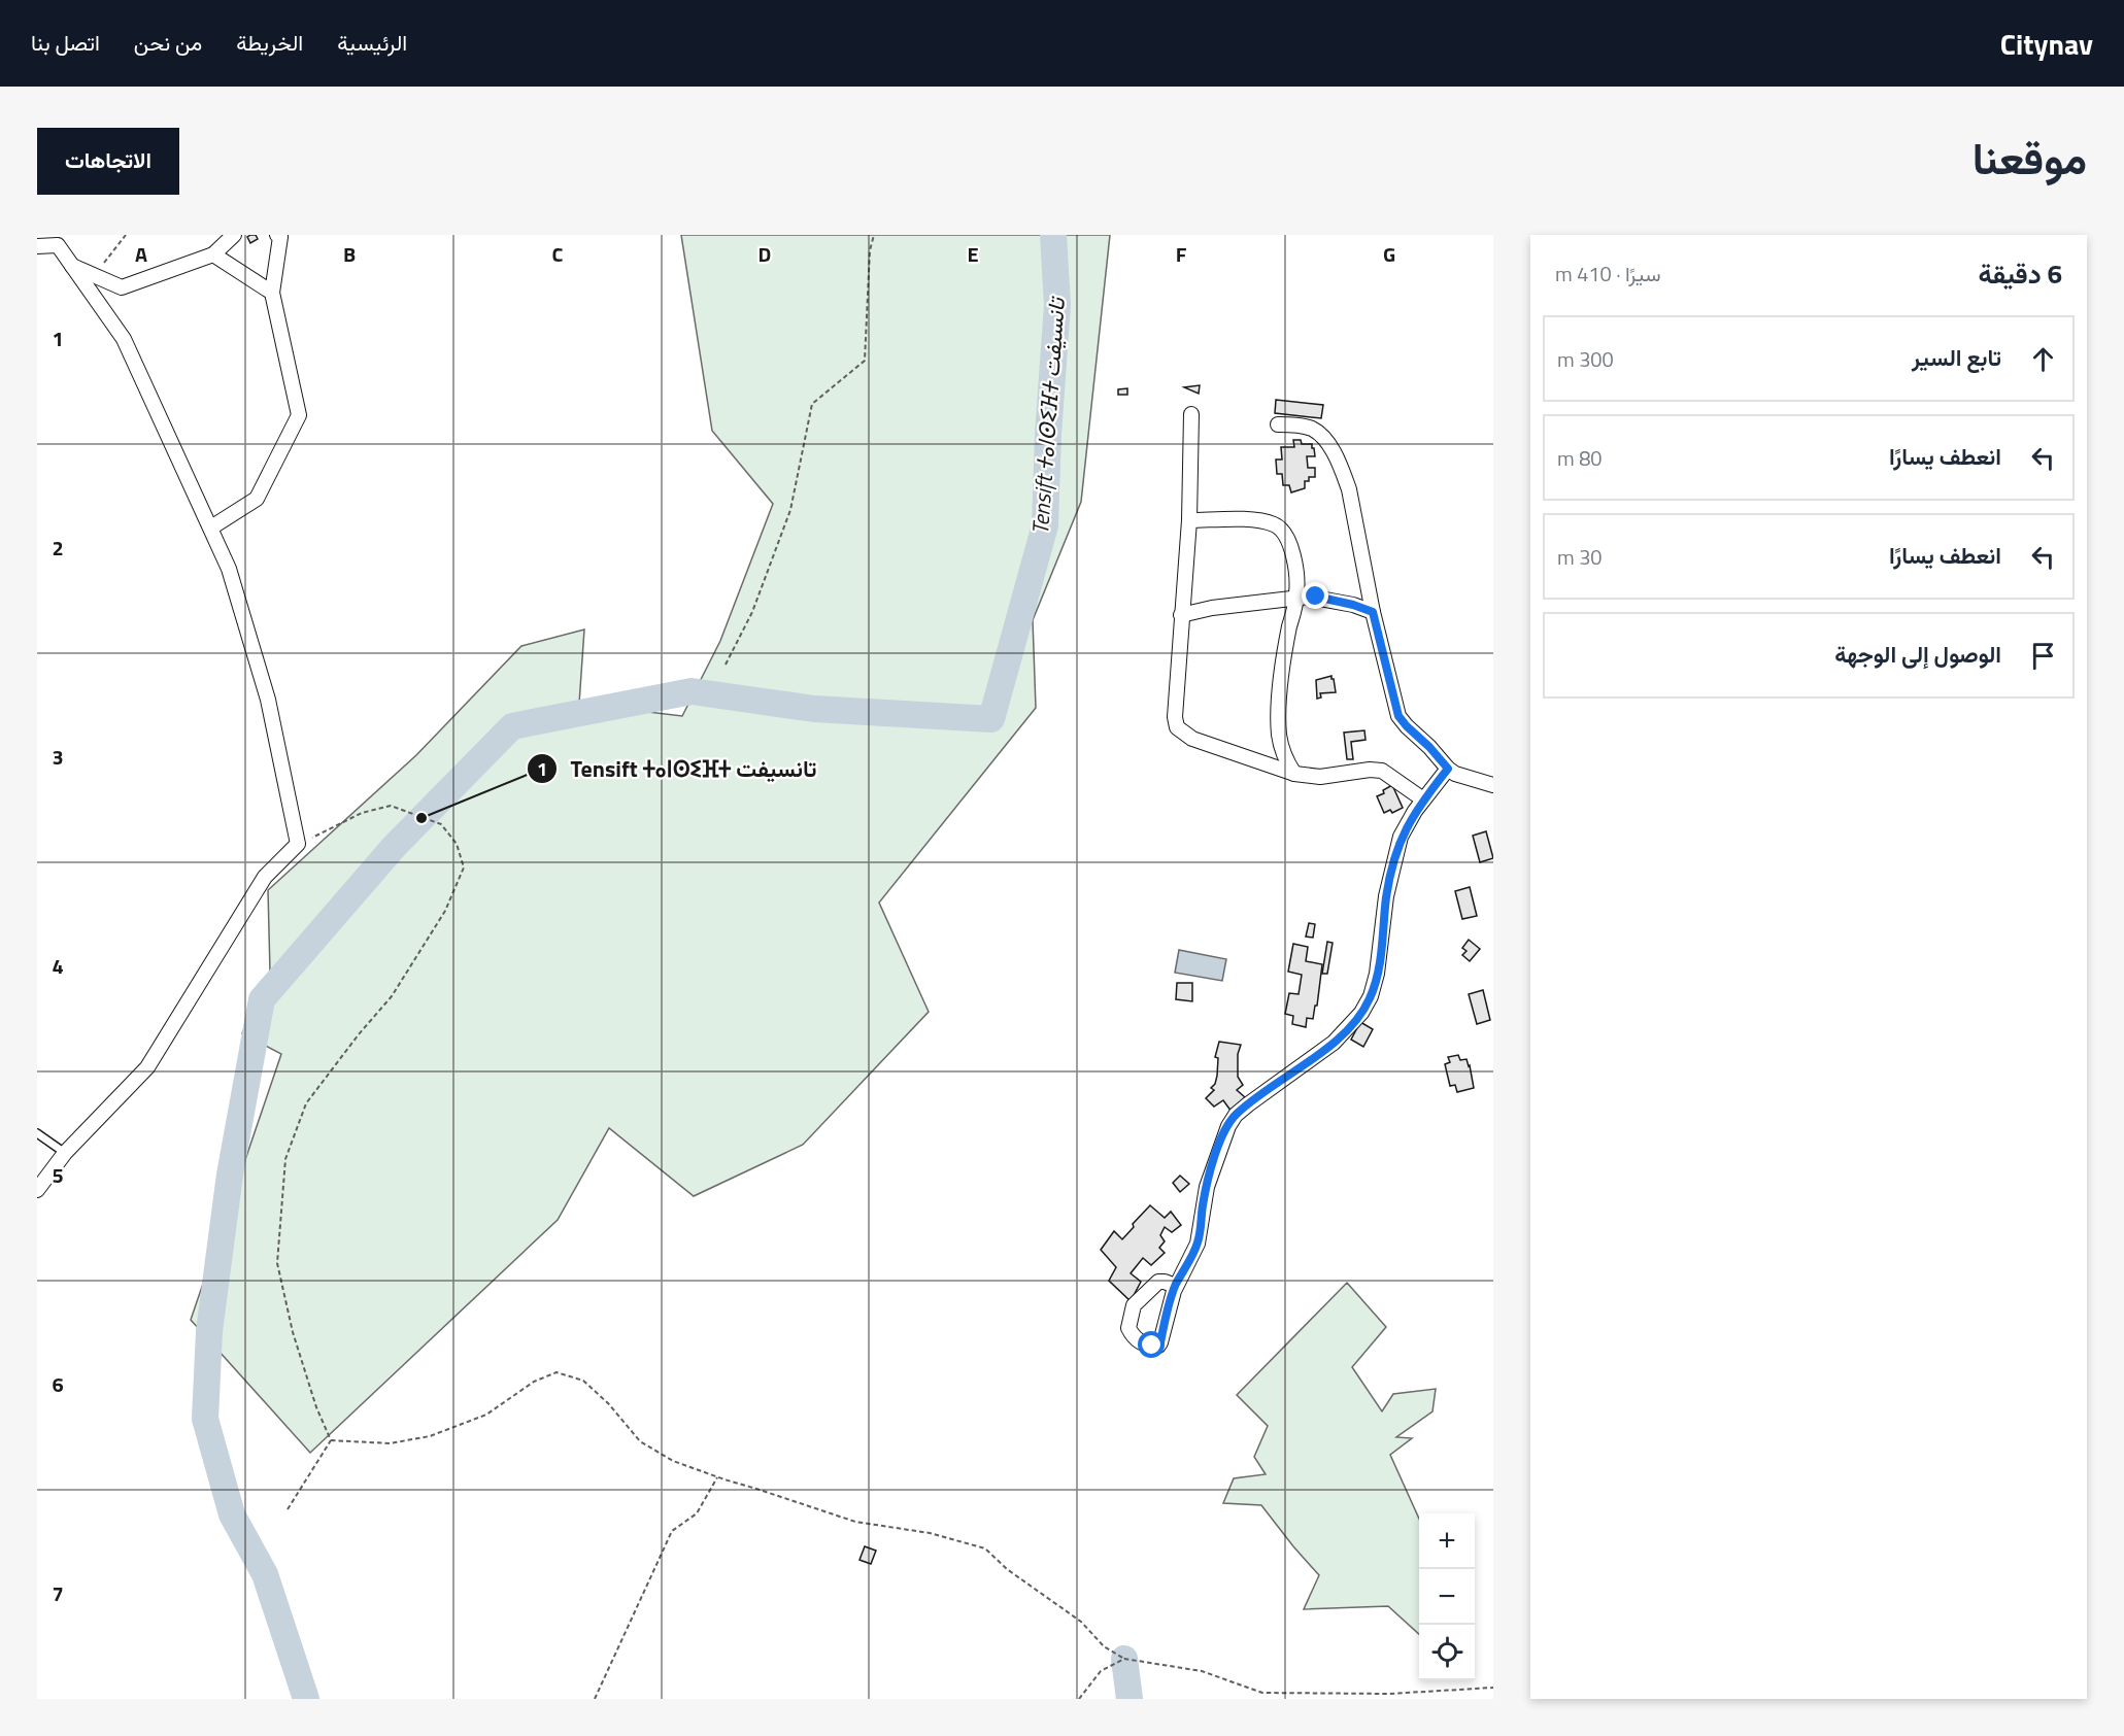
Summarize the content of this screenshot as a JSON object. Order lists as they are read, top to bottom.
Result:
{
  "water": ["Tensift ⵜⴰⵏⵙⵉⴼⵜ تانسيفت"],
  "places": ["Tensift ⵜⴰⵏⵙⵉⴼⵜ تانسيفت"],
  "page": {
    "header": "Citynav",
    "nav": [
      "الرئيسية",
      "الخريطة",
      "من نحن",
      "اتصل بنا"
    ],
    "title": "موقعنا",
    "buttons": "الاتجاهات",
    "heading": ["6 دقيقة", "سيرًا · 410 m"],
    "list": [
      ["تابع السير", "300 m"],
      ["انعطف يسارًا", "80 m"],
      ["انعطف يسارًا", "30 m"],
      "الوصول إلى الوجهة"
    ],
    "map_buttons": ["+", "−"]
  },
  "grid": {
    "columns": [
      "A",
      "B",
      "C",
      "D",
      "E",
      "F",
      "G"
    ],
    "rows": [
      "1",
      "2",
      "3",
      "4",
      "5",
      "6",
      "7"
    ]
  }
}
